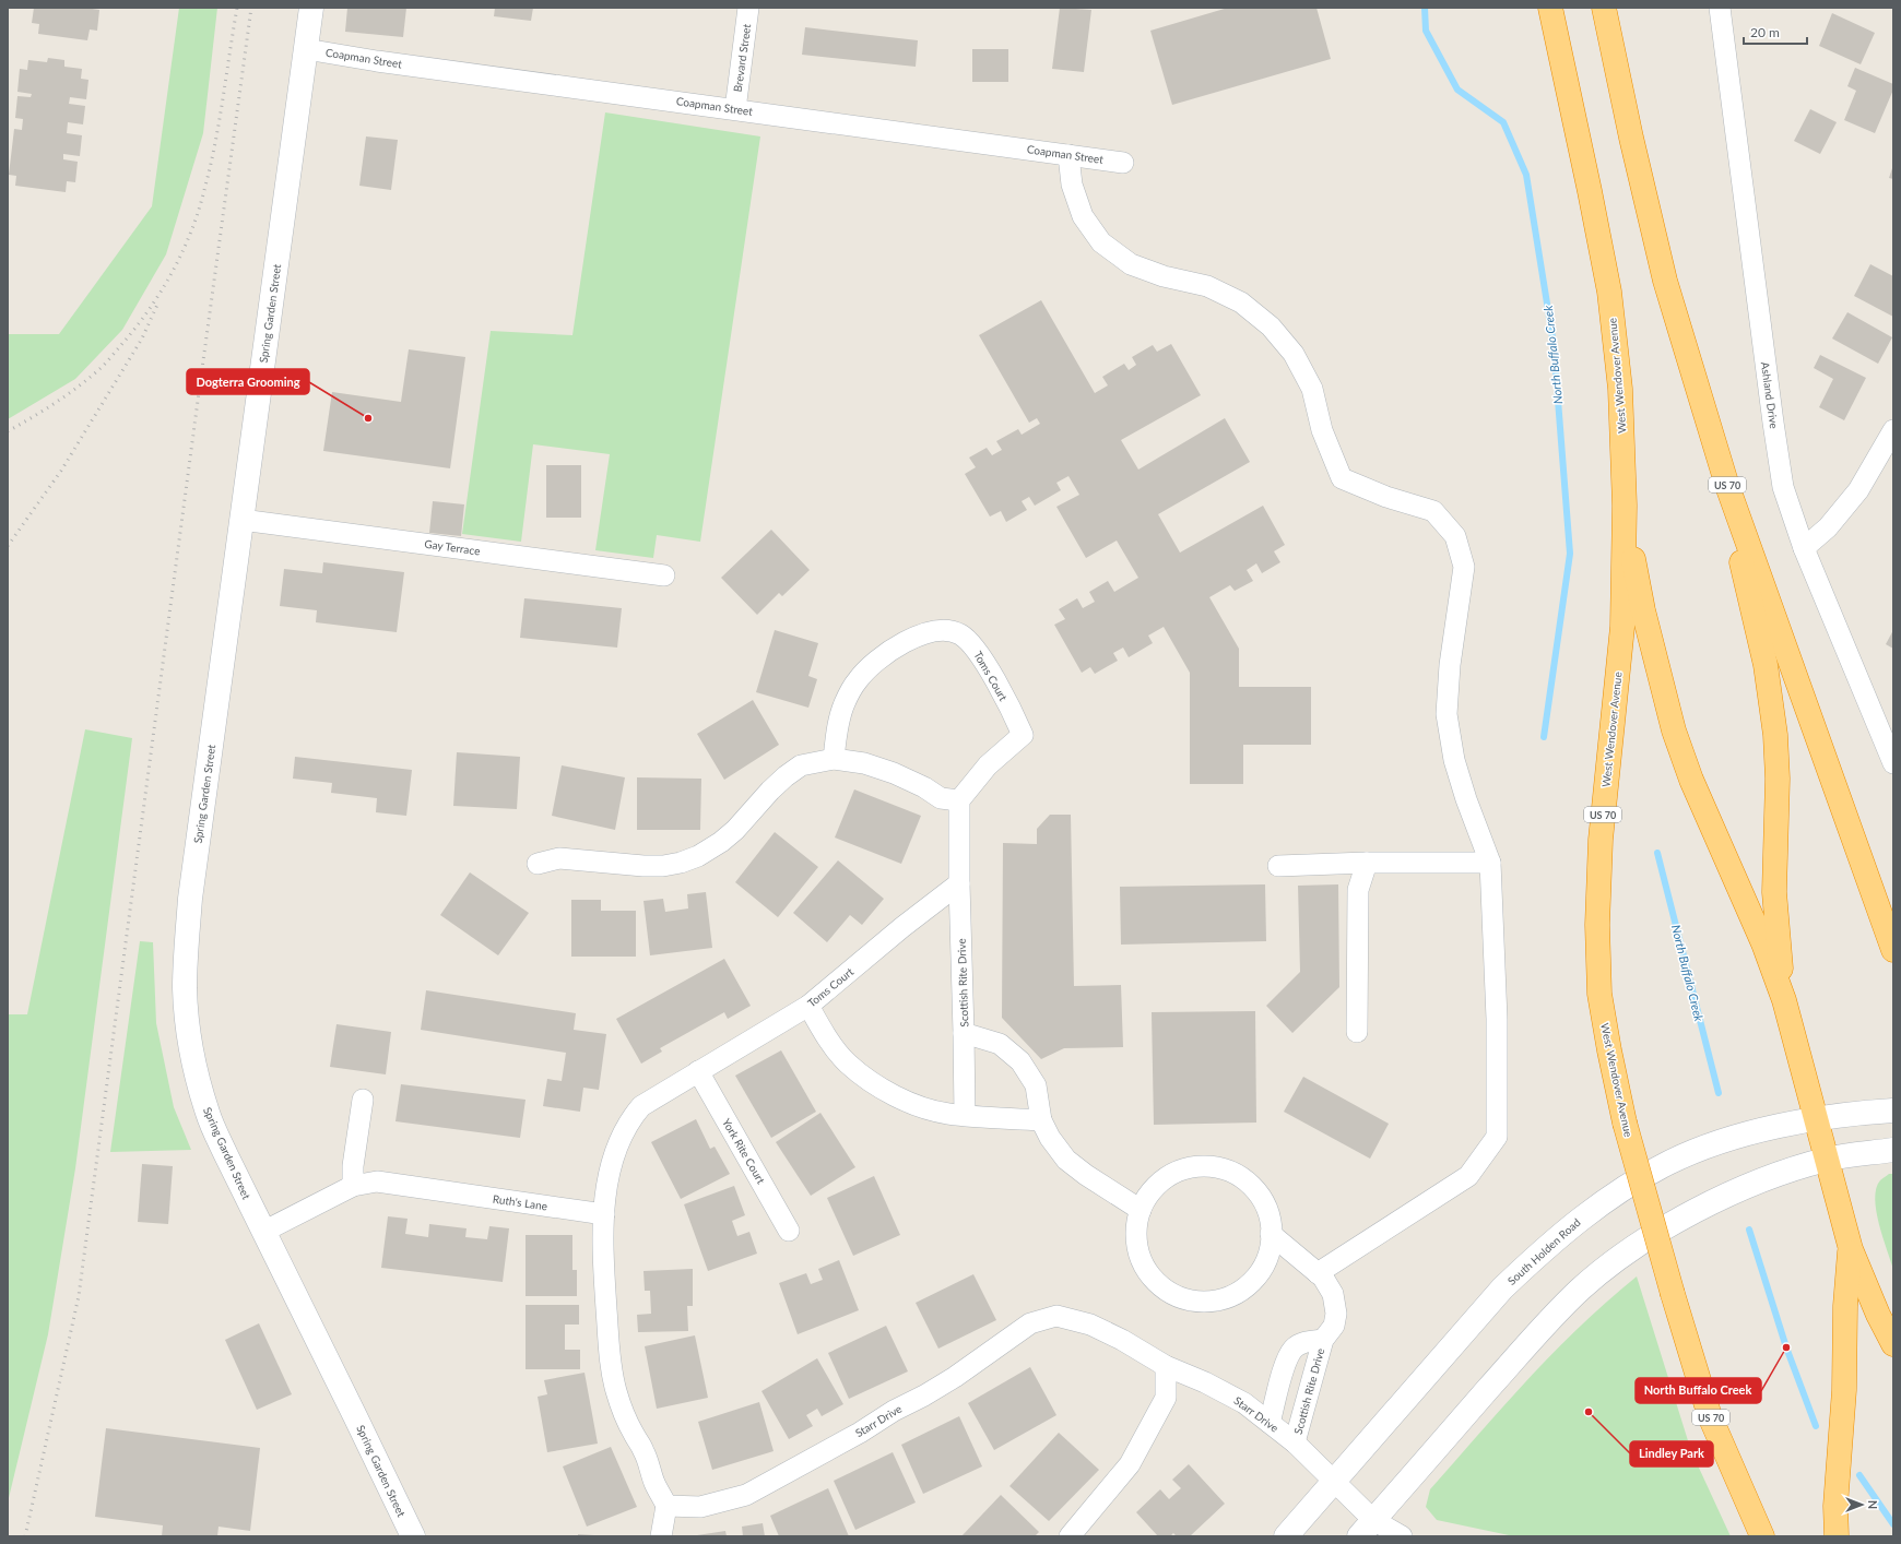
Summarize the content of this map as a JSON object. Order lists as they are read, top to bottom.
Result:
{
  "streets": {
    "highway": ["West Wendover Avenue", "US 70"],
    "main road": ["Spring Garden Street", "South Holden Road"],
    "street": [
      "Coapman Street",
      "Brevard Street",
      "Ashland Drive",
      "Gay Terrace",
      "Toms Court",
      "Scottish Rite Drive",
      "York Rite Court",
      "Ruth's Lane",
      "Starr Drive"
    ]
  },
  "crossings": [
    ["Coapman Street", "Brevard Street"],
    ["Coapman Street", "Spring Garden Street"],
    ["Spring Garden Street", "Gay Terrace"],
    ["Spring Garden Street", "Ruth's Lane"],
    ["Toms Court", "Scottish Rite Drive"],
    ["Toms Court", "York Rite Court"],
    ["Scottish Rite Drive", "Starr Drive"],
    ["South Holden Road", "Starr Drive"]
  ],
  "water": ["North Buffalo Creek"],
  "places": ["Dogterra Grooming", "North Buffalo Creek", "Lindley Park"],
  "scale_bar": "20 m",
  "north": "right"
}
